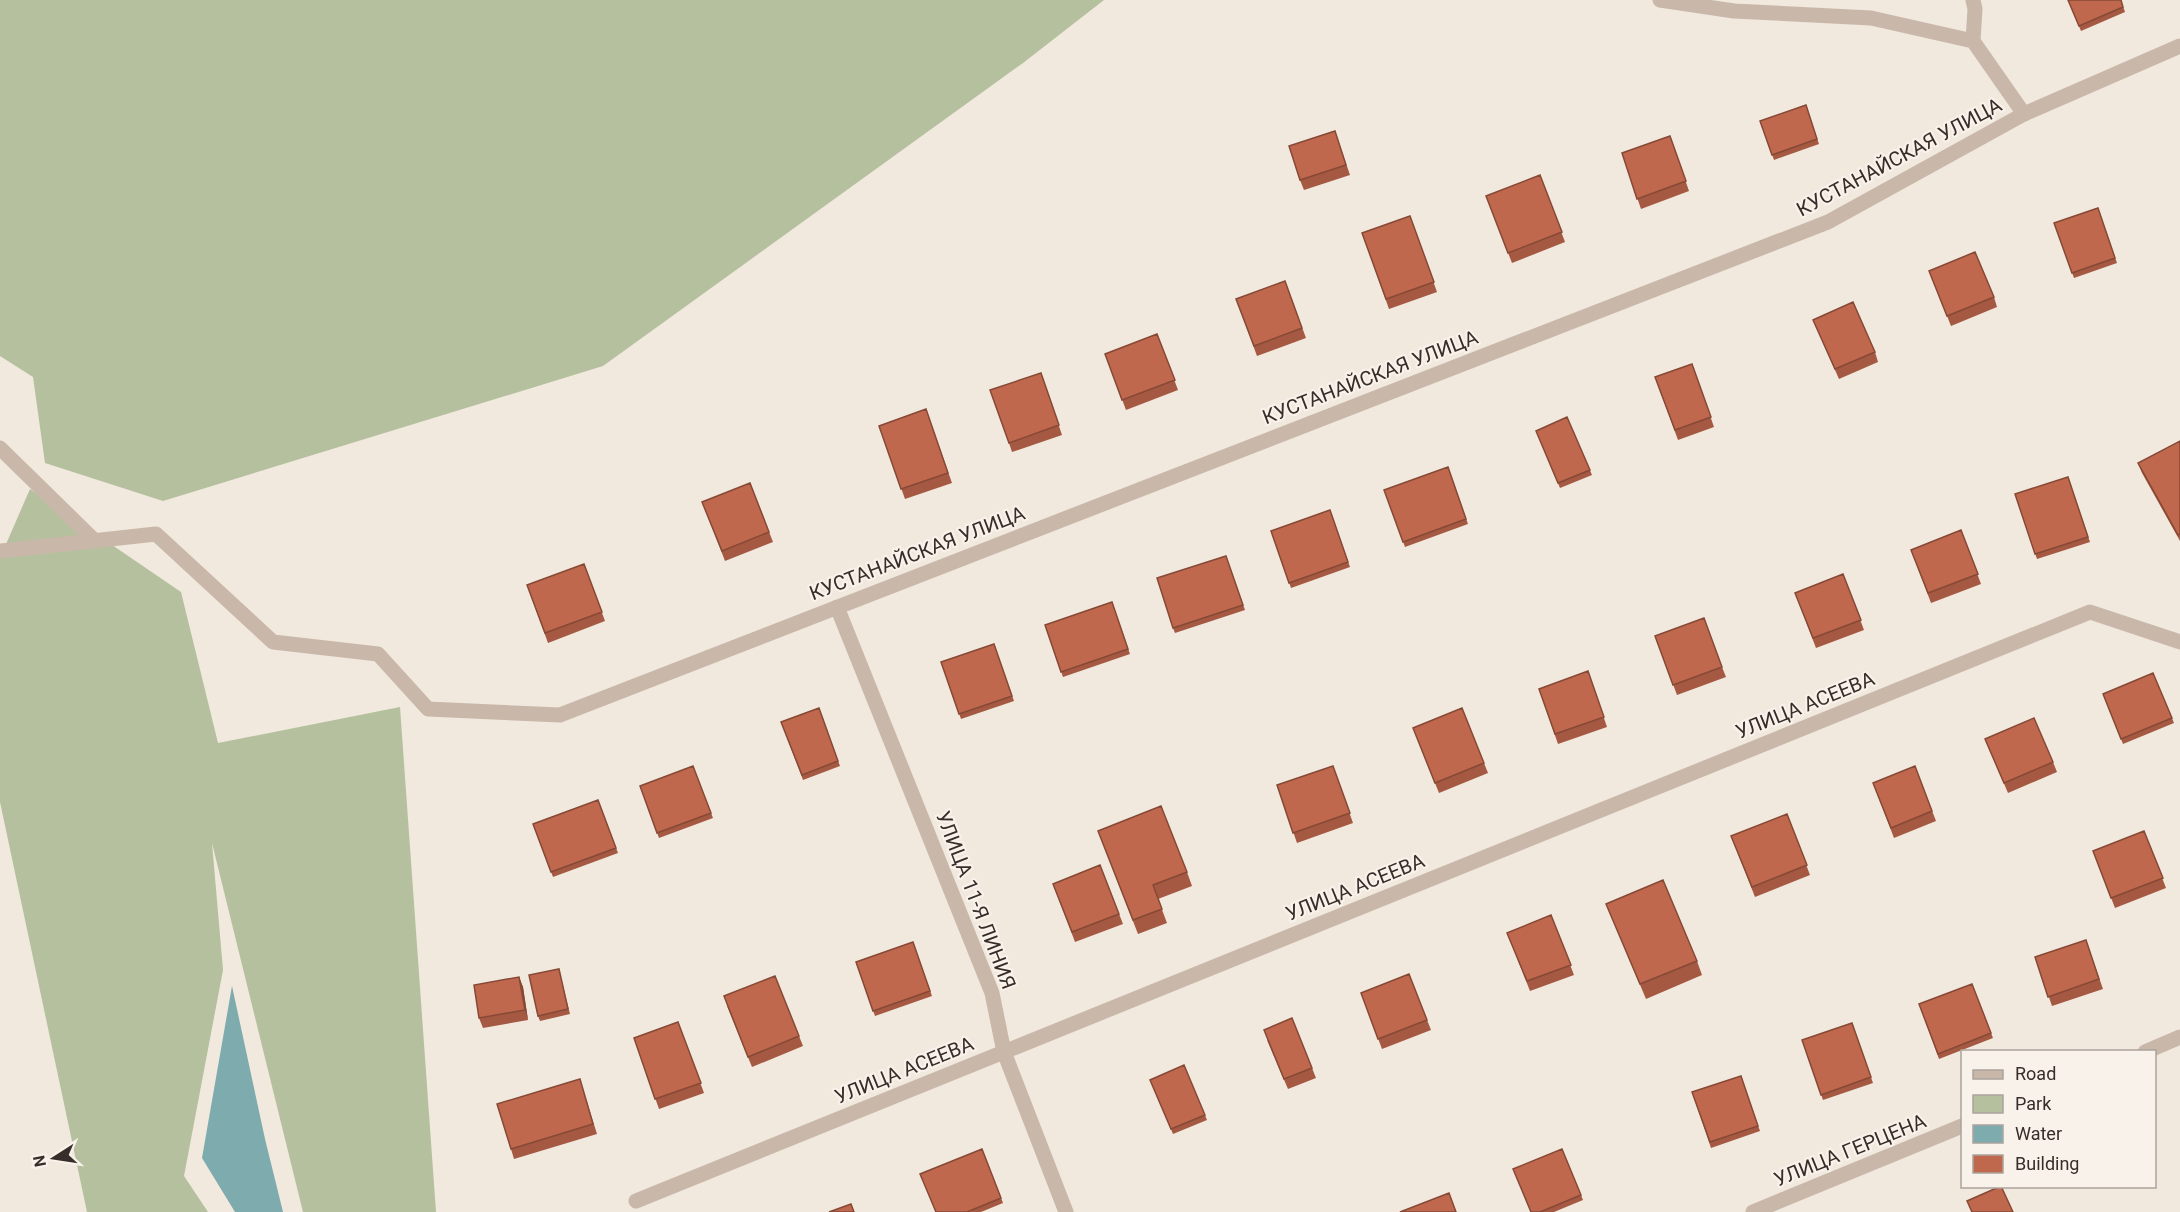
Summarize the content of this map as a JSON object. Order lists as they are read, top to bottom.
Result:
{
  "streets": {
    "street": [
      "КУСТАНАЙСКАЯ УЛИЦА",
      "УЛИЦА АСЕЕВА",
      "УЛИЦА 11-Я ЛИНИЯ",
      "УЛИЦА ГЕРЦЕНА"
    ]
  },
  "crossings": [
    ["КУСТАНАЙСКАЯ УЛИЦА", "УЛИЦА 11-Я ЛИНИЯ"],
    ["УЛИЦА АСЕЕВА", "УЛИЦА 11-Я ЛИНИЯ"]
  ],
  "legend": [
    "Road",
    "Park",
    "Water",
    "Building"
  ],
  "north": "left"
}
